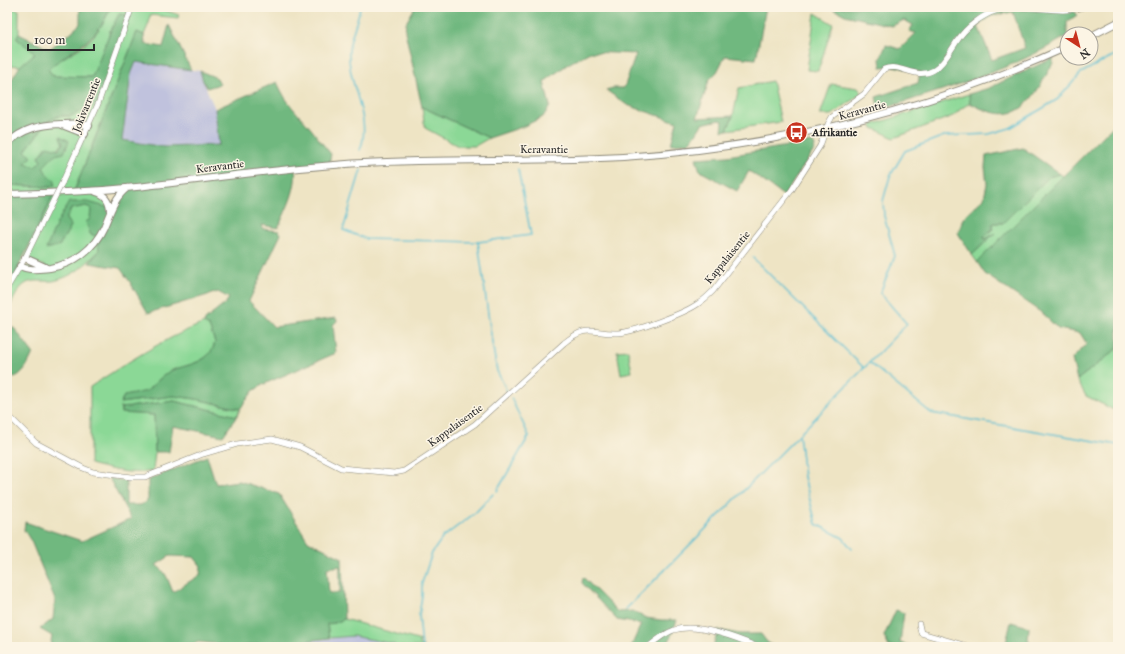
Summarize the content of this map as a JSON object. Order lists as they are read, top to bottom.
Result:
{
  "streets": {
    "main road": ["Keravantie"],
    "street": ["Jokivarrentie", "Kappalaisentie"]
  },
  "crossings": [
    ["Keravantie", "Kappalaisentie"]
  ],
  "places": {
    "bus stop": ["Afrikantie"]
  },
  "scale_bar": "100 m",
  "north": "bottom right"
}
